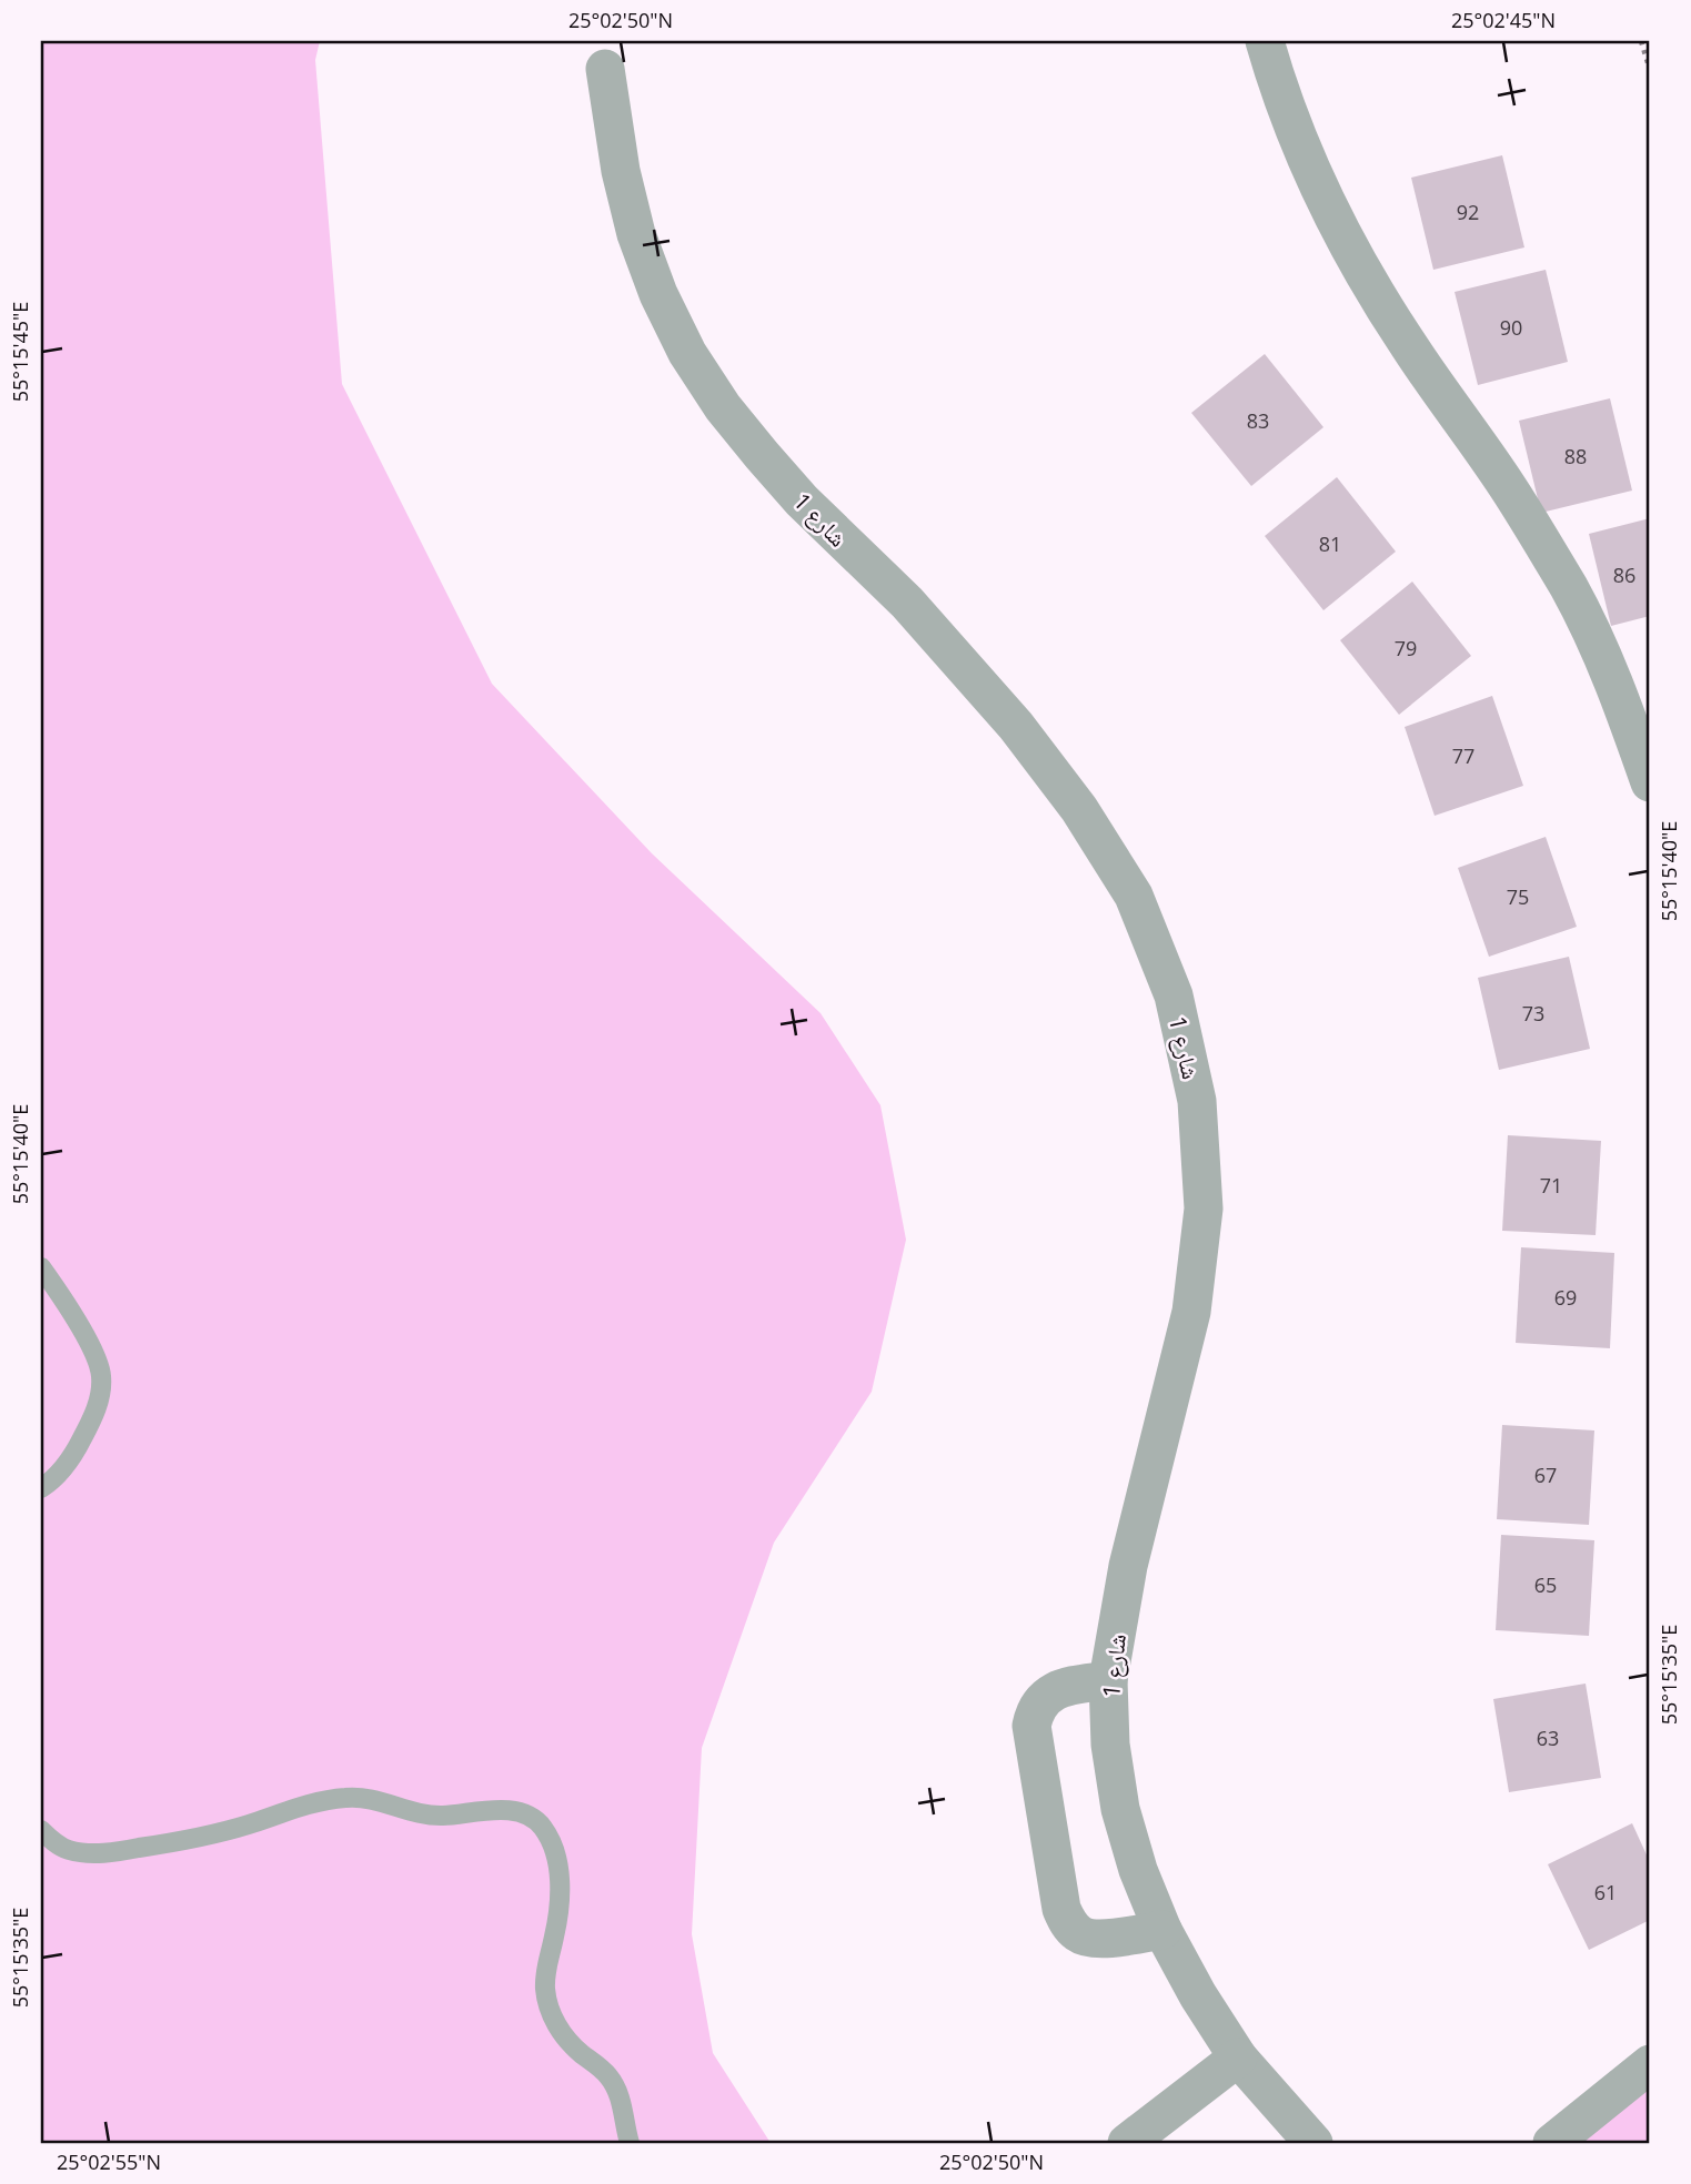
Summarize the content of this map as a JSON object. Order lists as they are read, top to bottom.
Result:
{
  "streets": {
    "street": ["شارع 1"]
  },
  "house_numbers": [
    "92",
    "90",
    "83",
    "88",
    "81",
    "86",
    "79",
    "77",
    "75",
    "73",
    "71",
    "69",
    "67",
    "65",
    "63",
    "61"
  ],
  "coordinates": [
    "25°02'50\"N",
    "25°02'45\"N",
    "55°15'45\"E",
    "55°15'40\"E",
    "55°15'35\"E",
    "25°02'55\"N"
  ]
}
